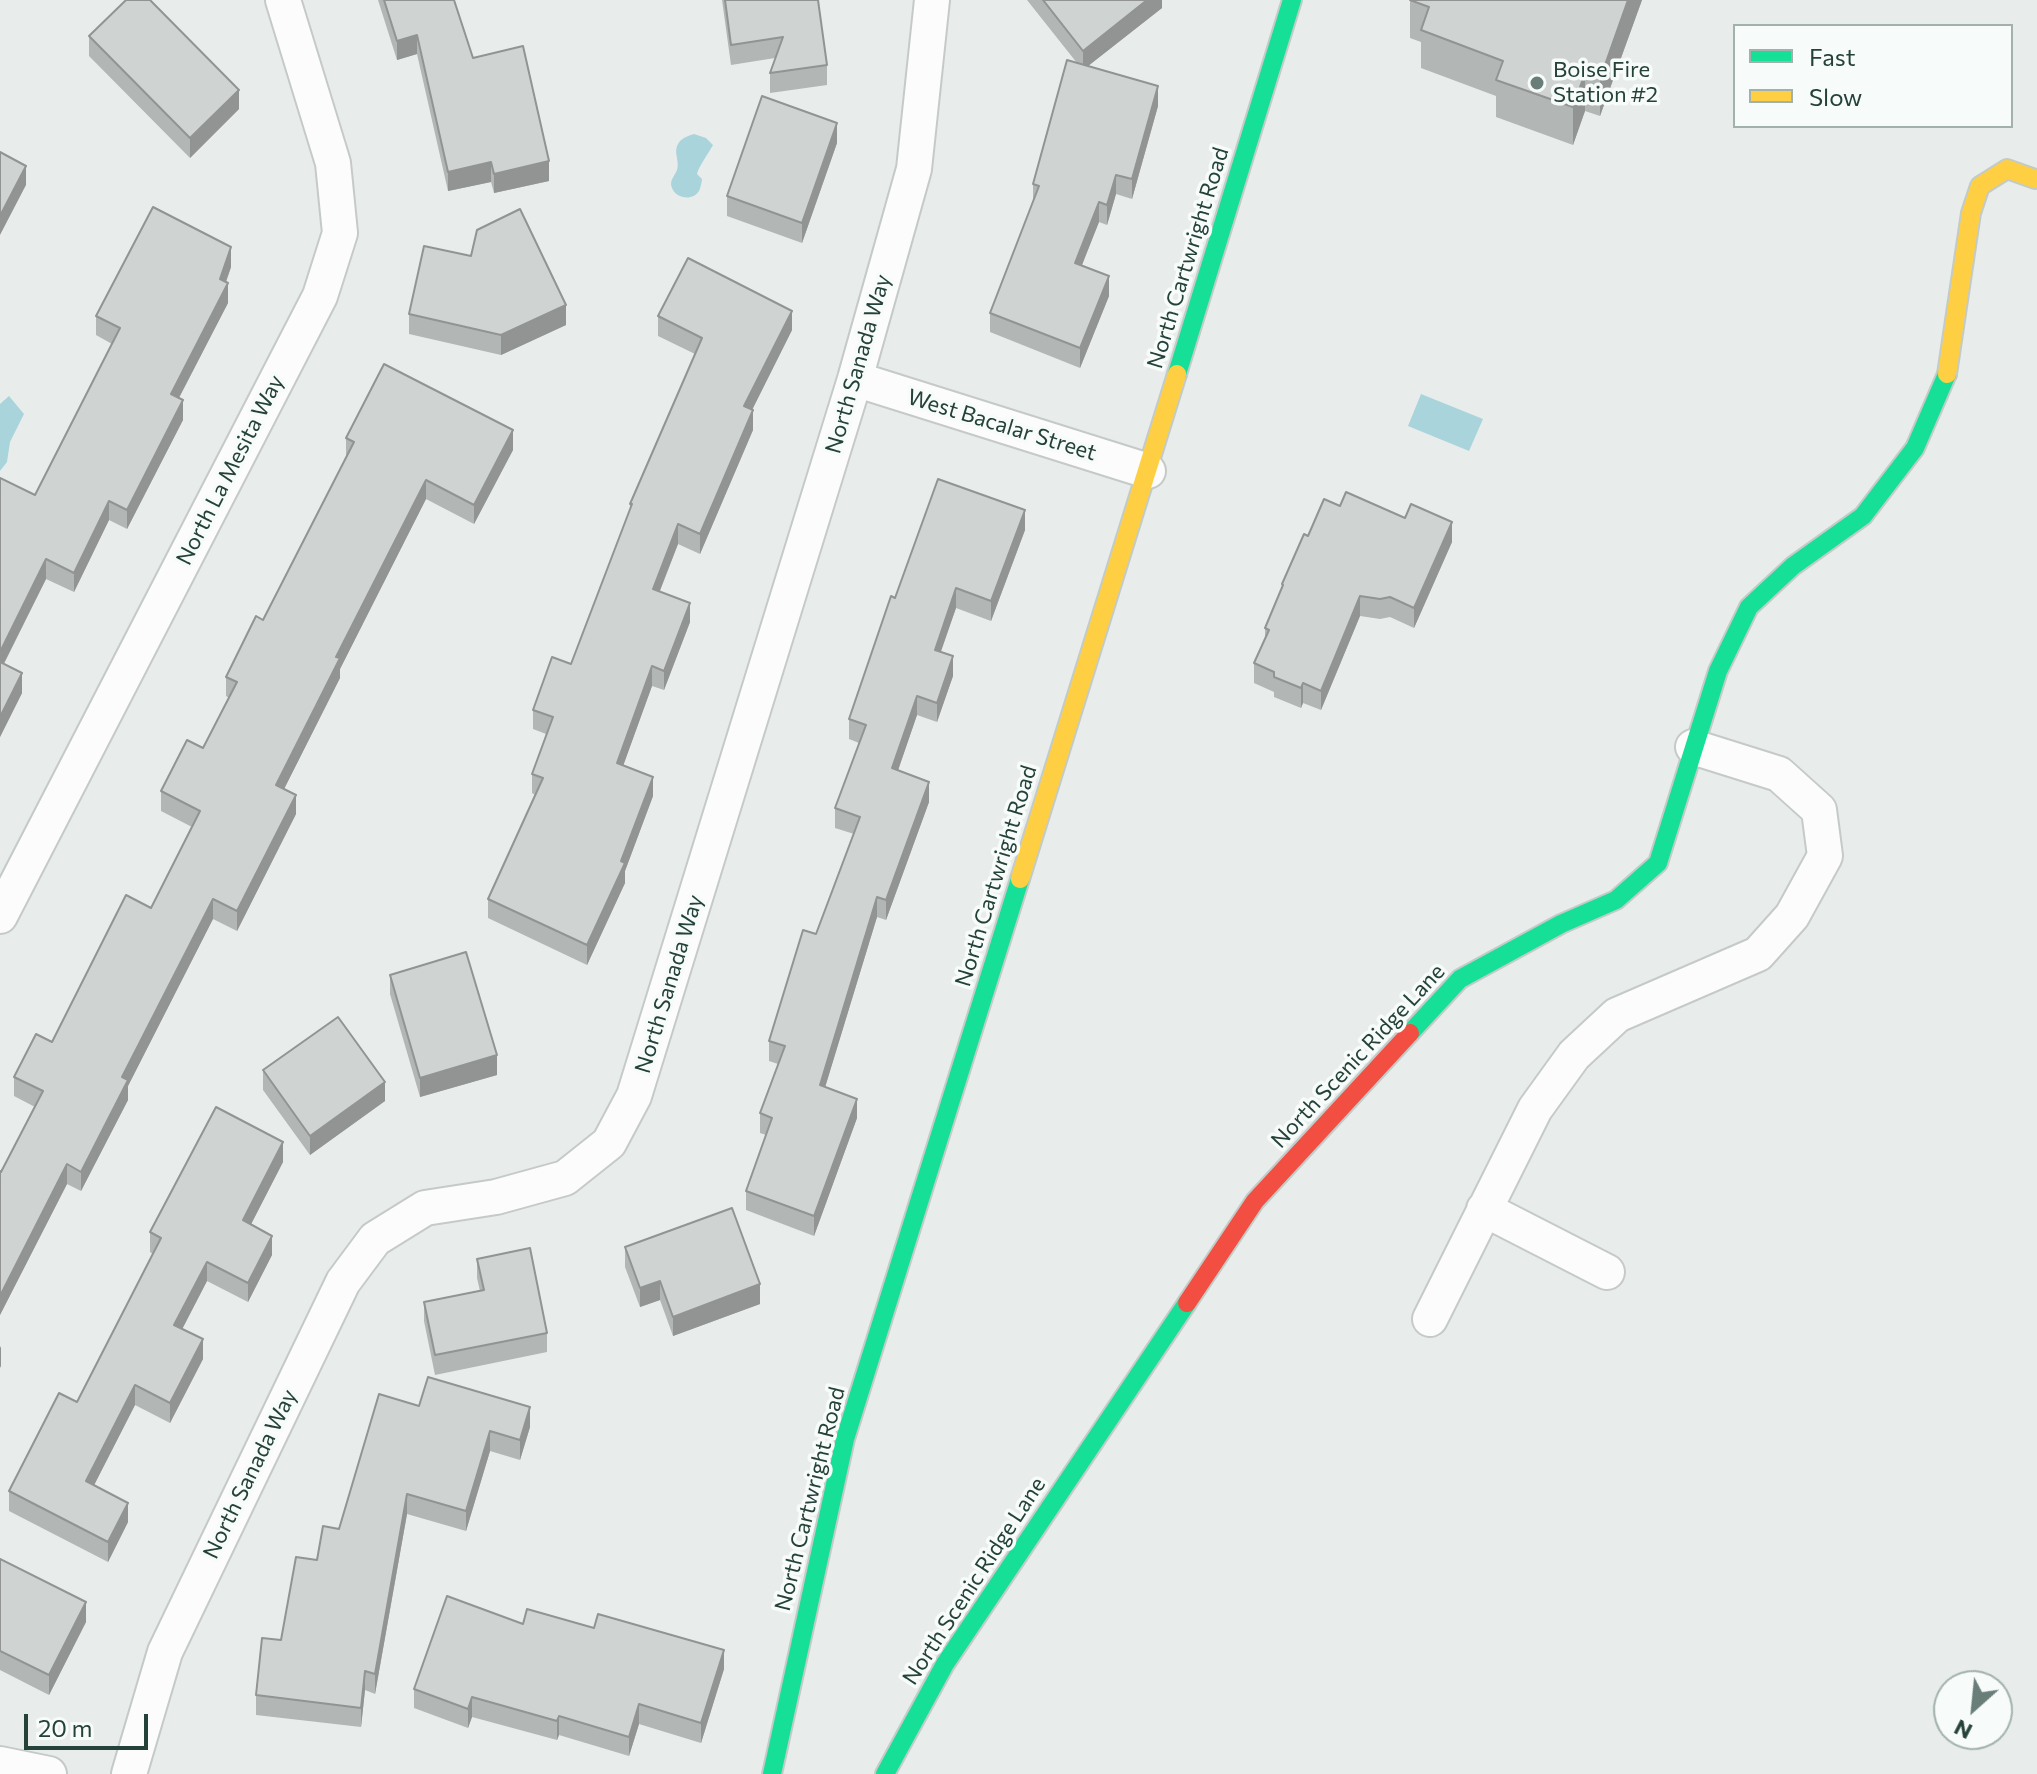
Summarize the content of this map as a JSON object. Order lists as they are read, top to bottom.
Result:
{
  "streets": {
    "street": [
      "North Cartwright Road",
      "North Sanada Way",
      "West Bacalar Street",
      "North La Mesita Way",
      "North Scenic Ridge Lane"
    ]
  },
  "crossings": [
    ["North Cartwright Road", "West Bacalar Street"],
    ["North Sanada Way", "West Bacalar Street"]
  ],
  "places": ["Boise Fire Station #2"],
  "legend": ["Fast", "Slow"],
  "scale_bar": "20 m",
  "north": "bottom left"
}
